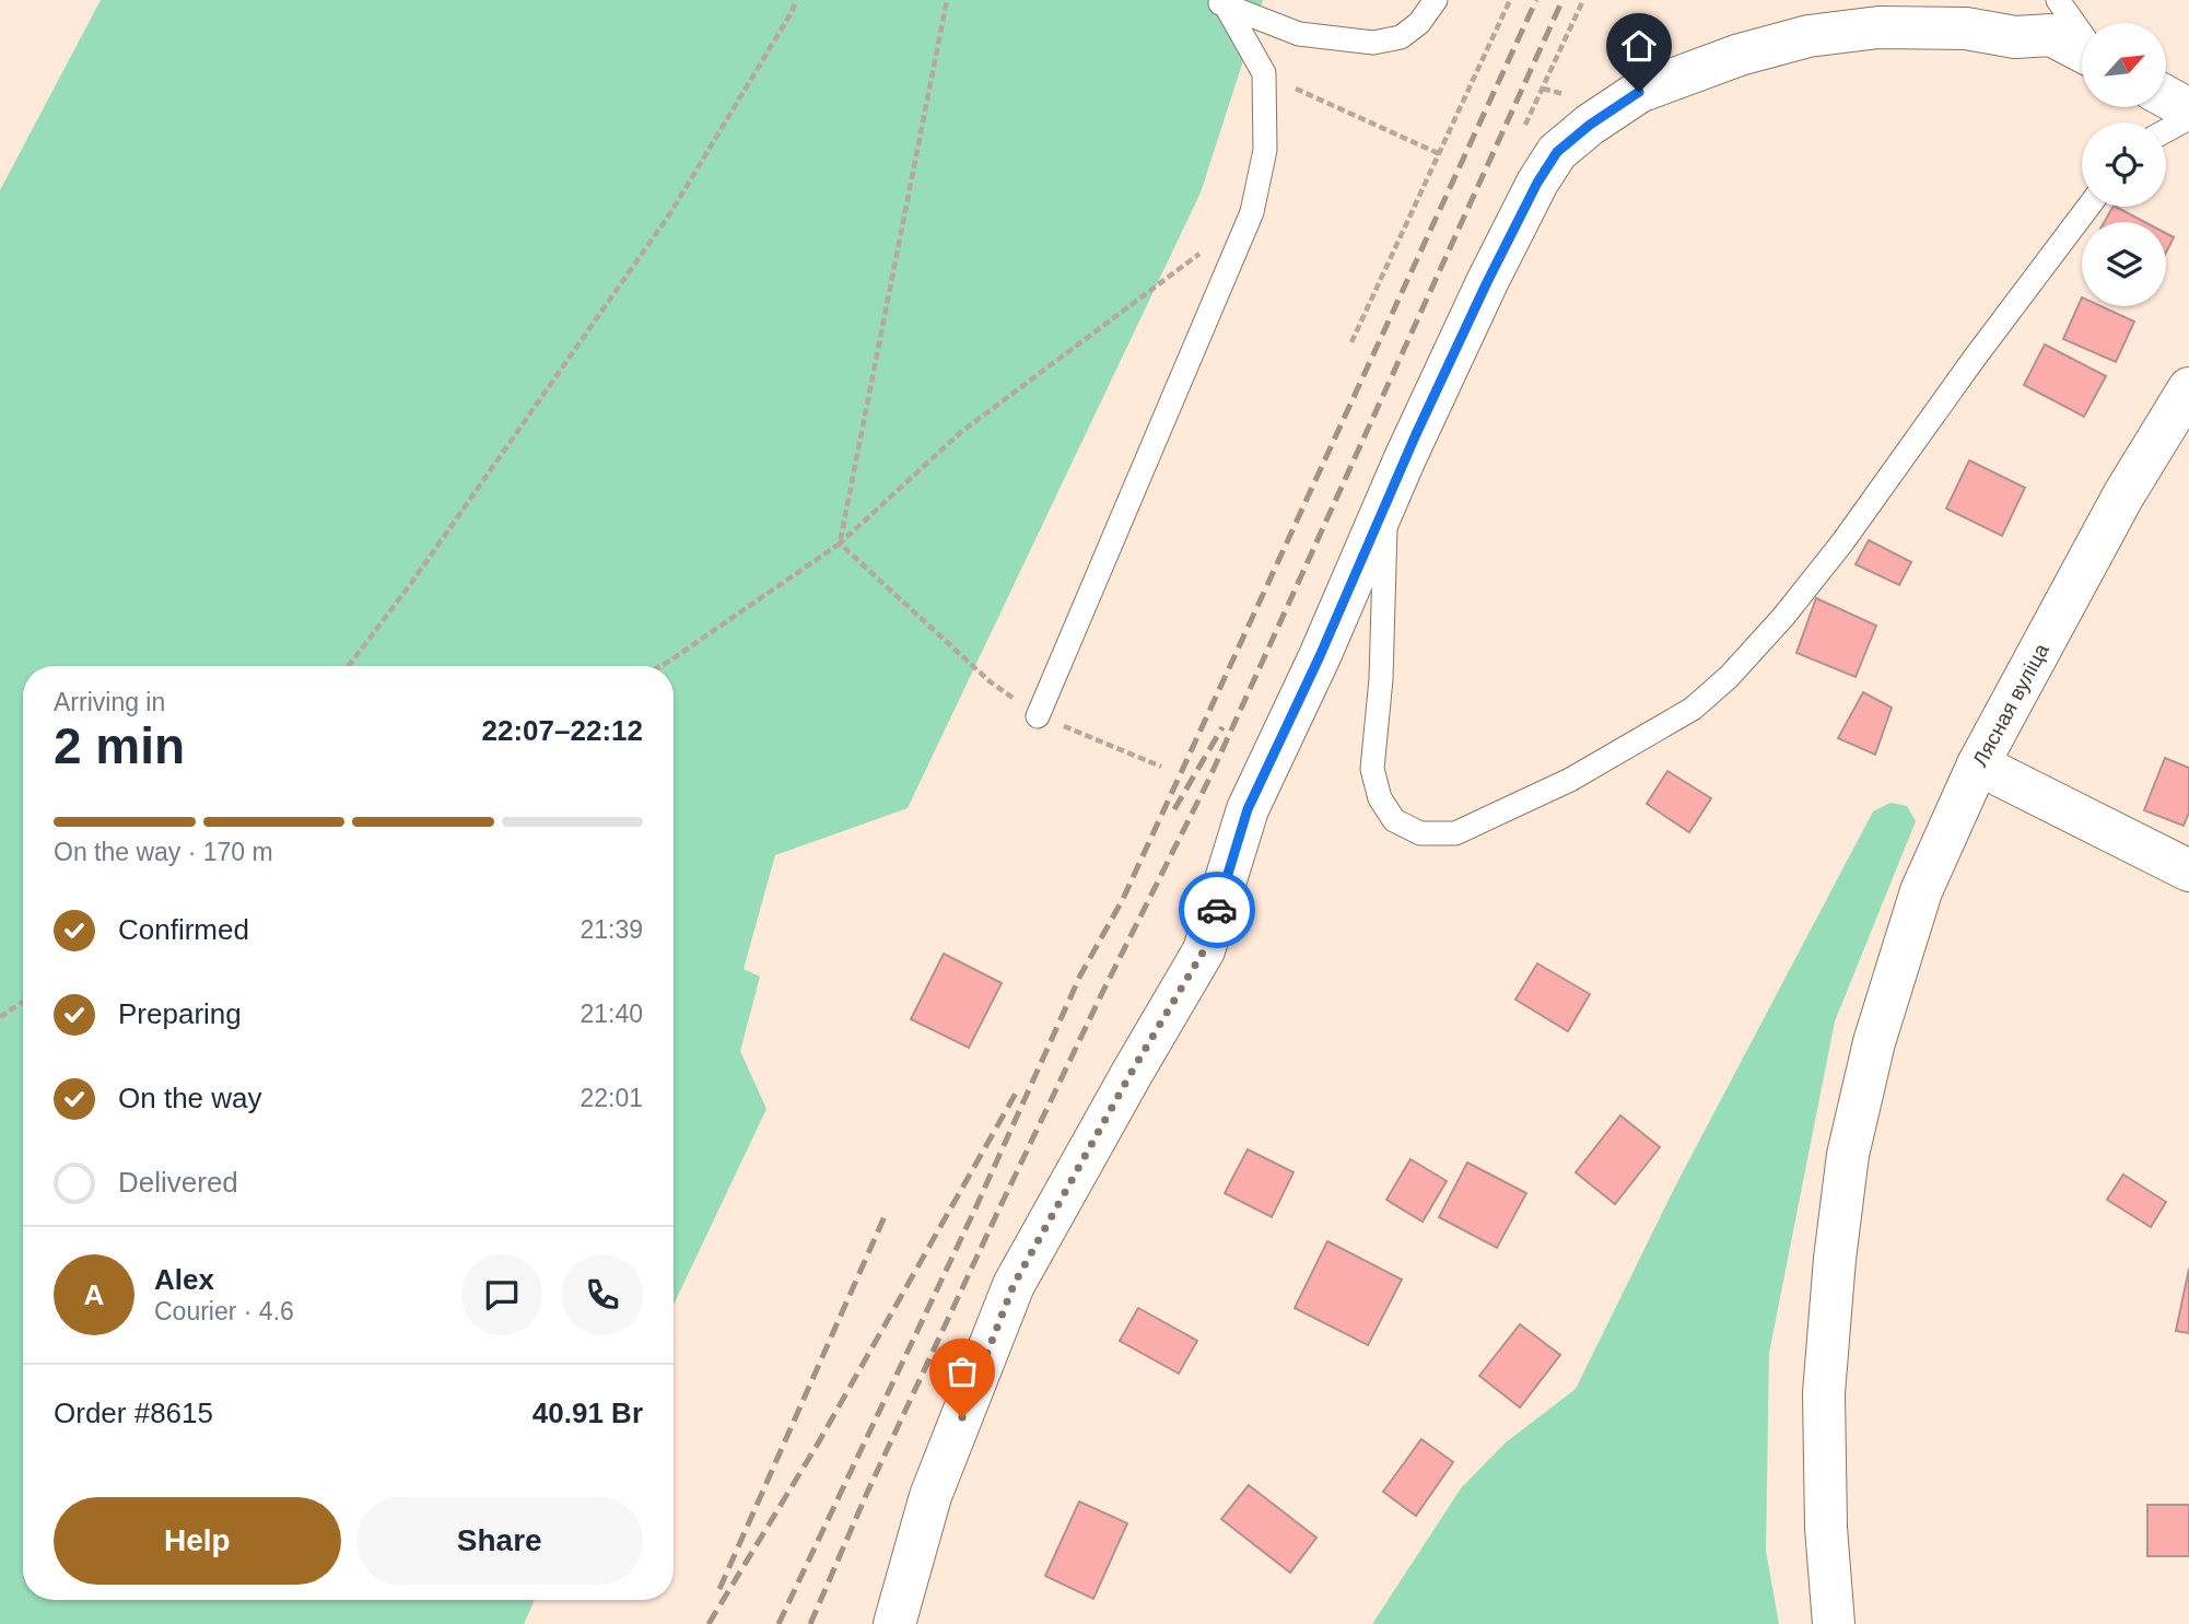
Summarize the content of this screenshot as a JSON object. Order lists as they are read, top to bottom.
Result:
{
  "streets": {
    "street": ["Лясная вуліца"]
  },
  "north": "top right",
  "page": {
    "heading": ["2 min", "Arriving in", "22:07–22:12"],
    "panel": [
      "Alex",
      "Courier · 4.6",
      "Order #8615",
      "40.91 Br"
    ],
    "bar": "On the way · 170 m",
    "list": [
      ["Confirmed", "21:39"],
      ["Preparing", "21:40"],
      ["On the way", "22:01"],
      "Delivered"
    ],
    "round": "A",
    "buttons": ["Help", "Share"]
  }
}
